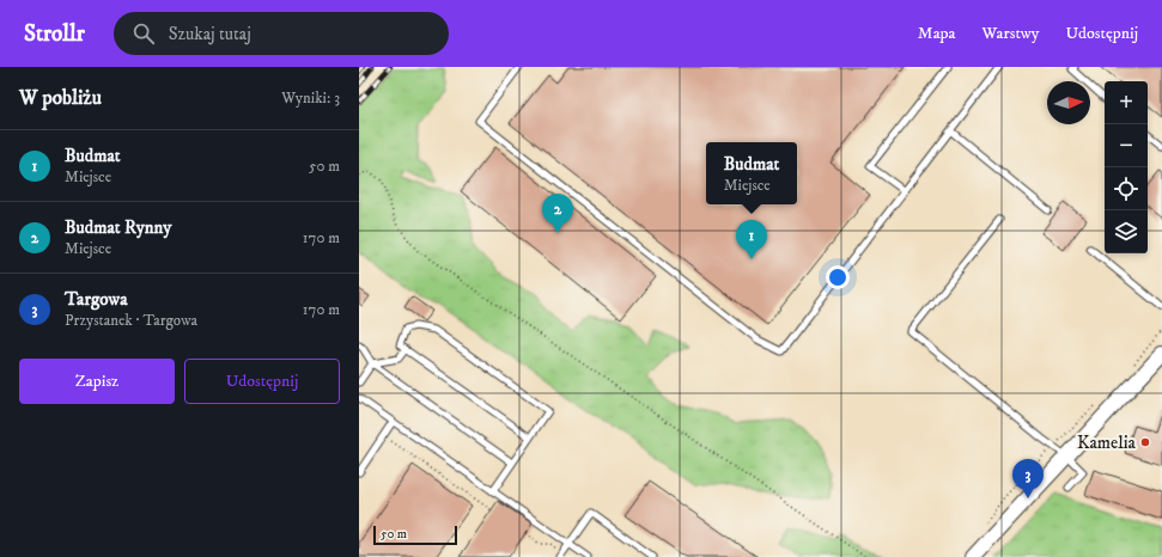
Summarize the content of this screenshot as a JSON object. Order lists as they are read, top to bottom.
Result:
{
  "places": ["Kamelia"],
  "scale_bar": "50 m",
  "north": "right",
  "page": {
    "header": "Strollr",
    "search": "Szukaj tutaj",
    "nav": ["Mapa", "Warstwy", "Udostępnij"],
    "heading": ["W pobliżu", "Wyniki: 3"],
    "map_buttons": ["+", "−"],
    "list": [
      {
        "mark": "1",
        "name": "Budmat",
        "note": "Miejsce",
        "value": "50 m"
      },
      {
        "mark": "2",
        "name": "Budmat Rynny",
        "note": "Miejsce",
        "value": "170 m"
      },
      {
        "mark": "3",
        "name": "Targowa",
        "note": "Przystanek · Targowa",
        "value": "170 m"
      }
    ],
    "popup": ["Budmat", "Miejsce"],
    "pins": ["2", "1", "3"],
    "buttons": ["Zapisz", "Udostępnij"],
    "scale": "50 m"
  }
}
